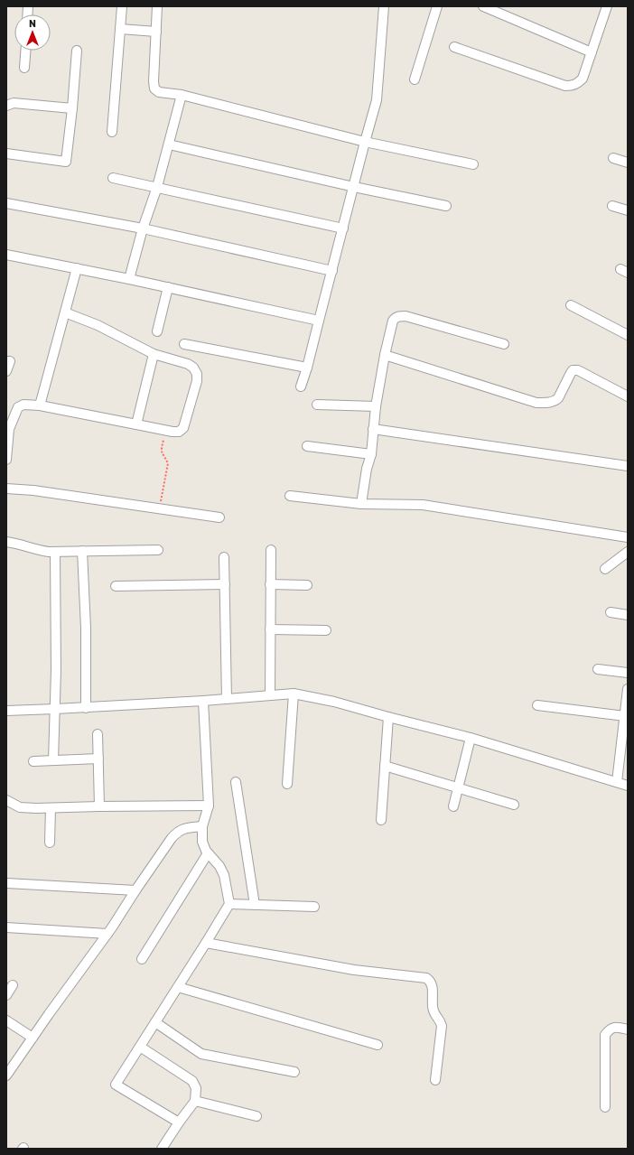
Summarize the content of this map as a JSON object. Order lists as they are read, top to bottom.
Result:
{
  "north": "top"
}
